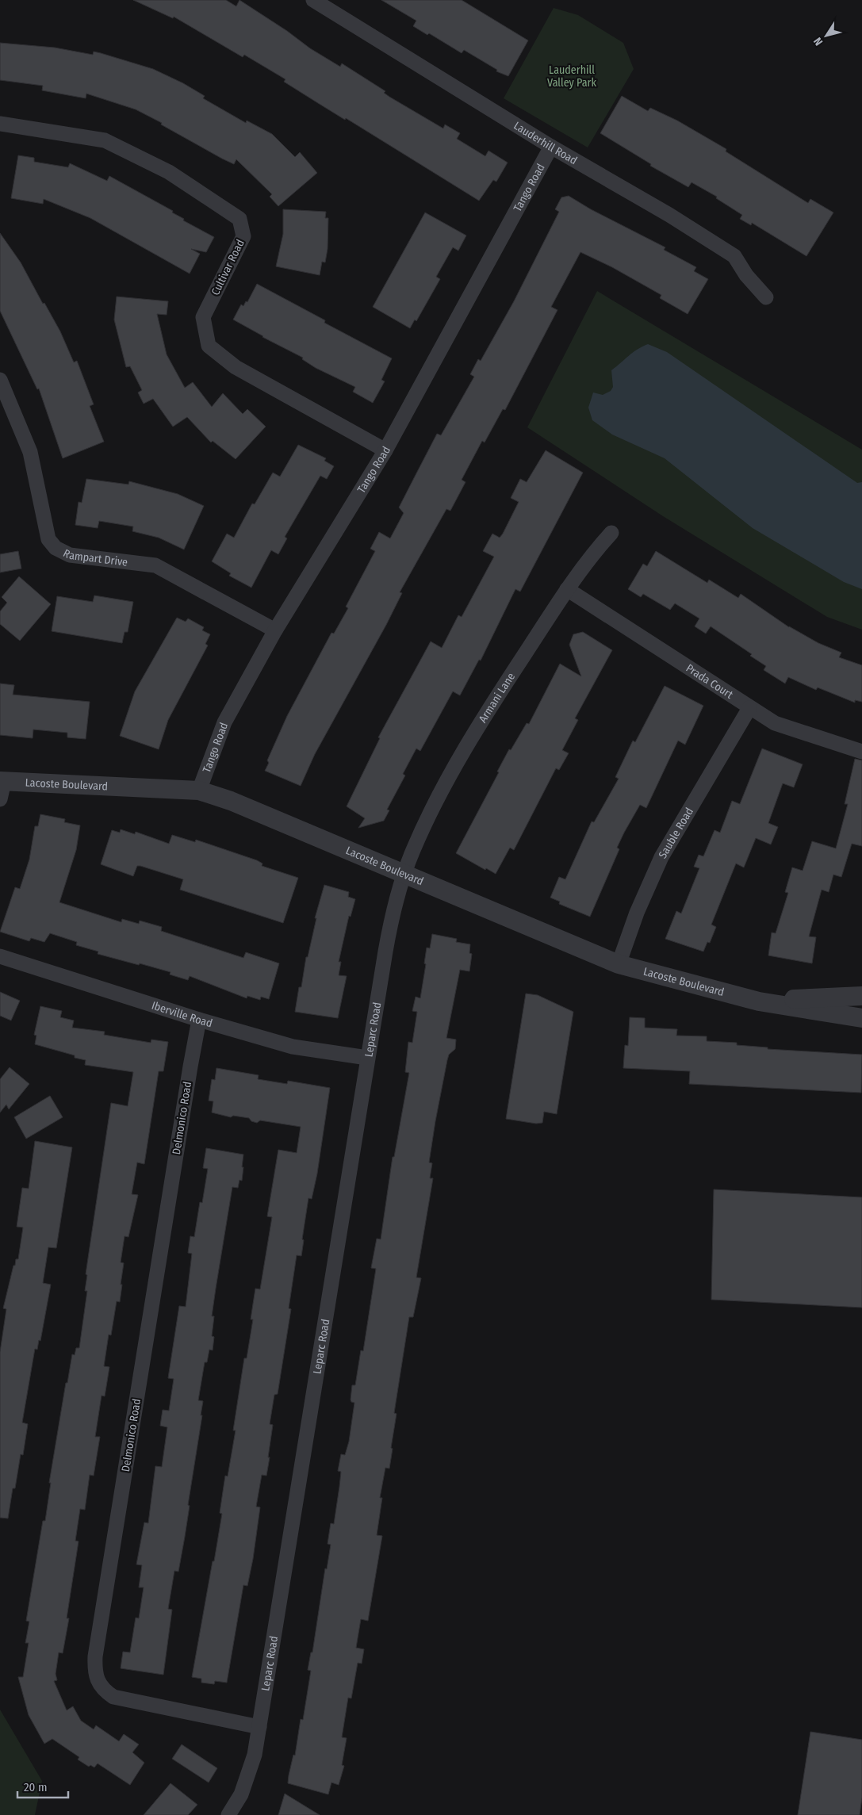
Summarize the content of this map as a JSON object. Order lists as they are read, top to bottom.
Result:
{
  "streets": {
    "street": [
      "Lauderhill Road",
      "Tango Road",
      "Cultivar Road",
      "Rampart Drive",
      "Prada Court",
      "Armani Lane",
      "Lacoste Boulevard",
      "Sauble Road",
      "Iberville Road",
      "Leparc Road",
      "Delmonico Road"
    ]
  },
  "crossings": [
    ["Lauderhill Road", "Tango Road"],
    ["Tango Road", "Cultivar Road"],
    ["Tango Road", "Rampart Drive"],
    ["Tango Road", "Lacoste Boulevard"],
    ["Prada Court", "Armani Lane"],
    ["Prada Court", "Sauble Road"],
    ["Armani Lane", "Lacoste Boulevard"],
    ["Armani Lane", "Leparc Road"],
    ["Lacoste Boulevard", "Sauble Road"],
    ["Lacoste Boulevard", "Leparc Road"],
    ["Iberville Road", "Leparc Road"],
    ["Iberville Road", "Delmonico Road"],
    ["Leparc Road", "Delmonico Road"]
  ],
  "parks": ["Lauderhill Valley Park"],
  "scale_bar": "20 m",
  "north": "bottom left"
}
